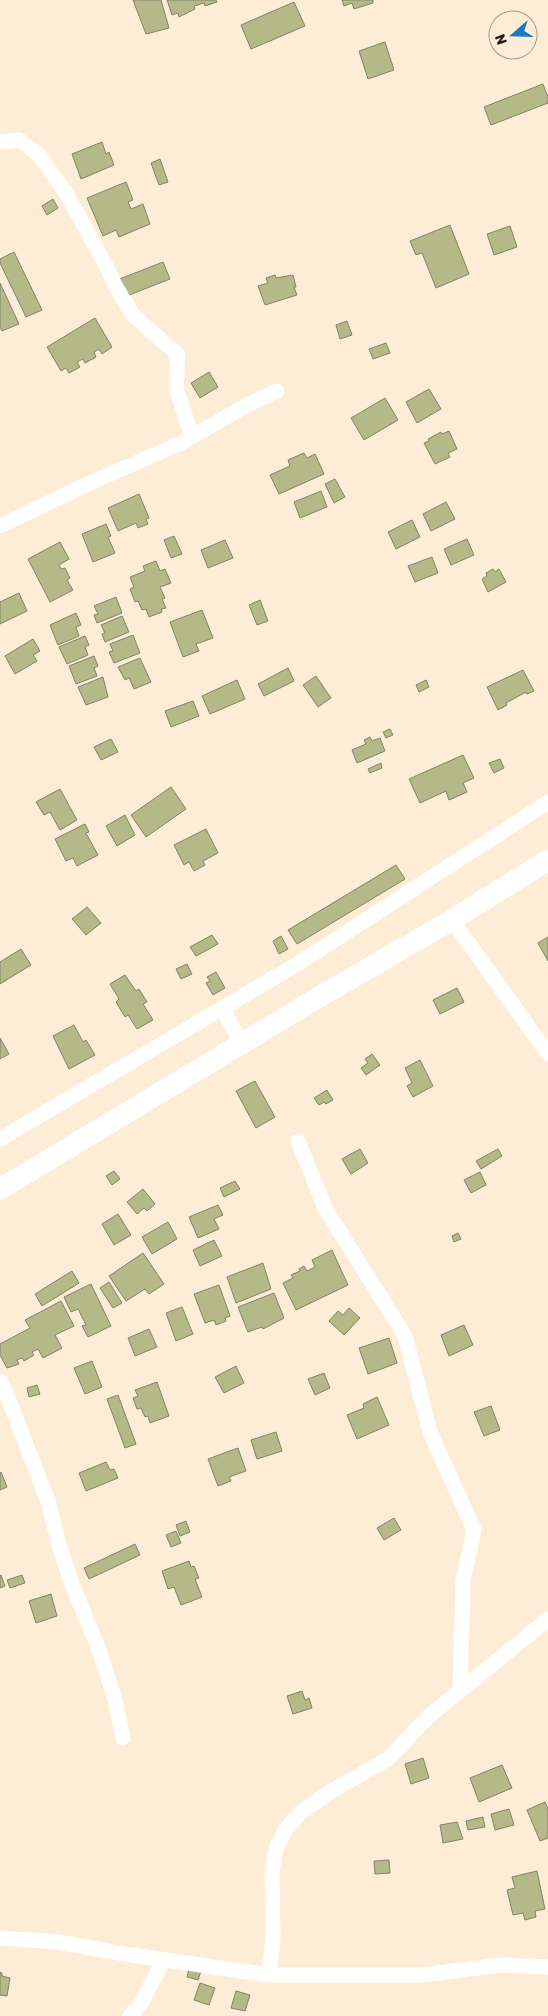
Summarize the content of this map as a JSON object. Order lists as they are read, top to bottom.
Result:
{
  "north": "left"
}
